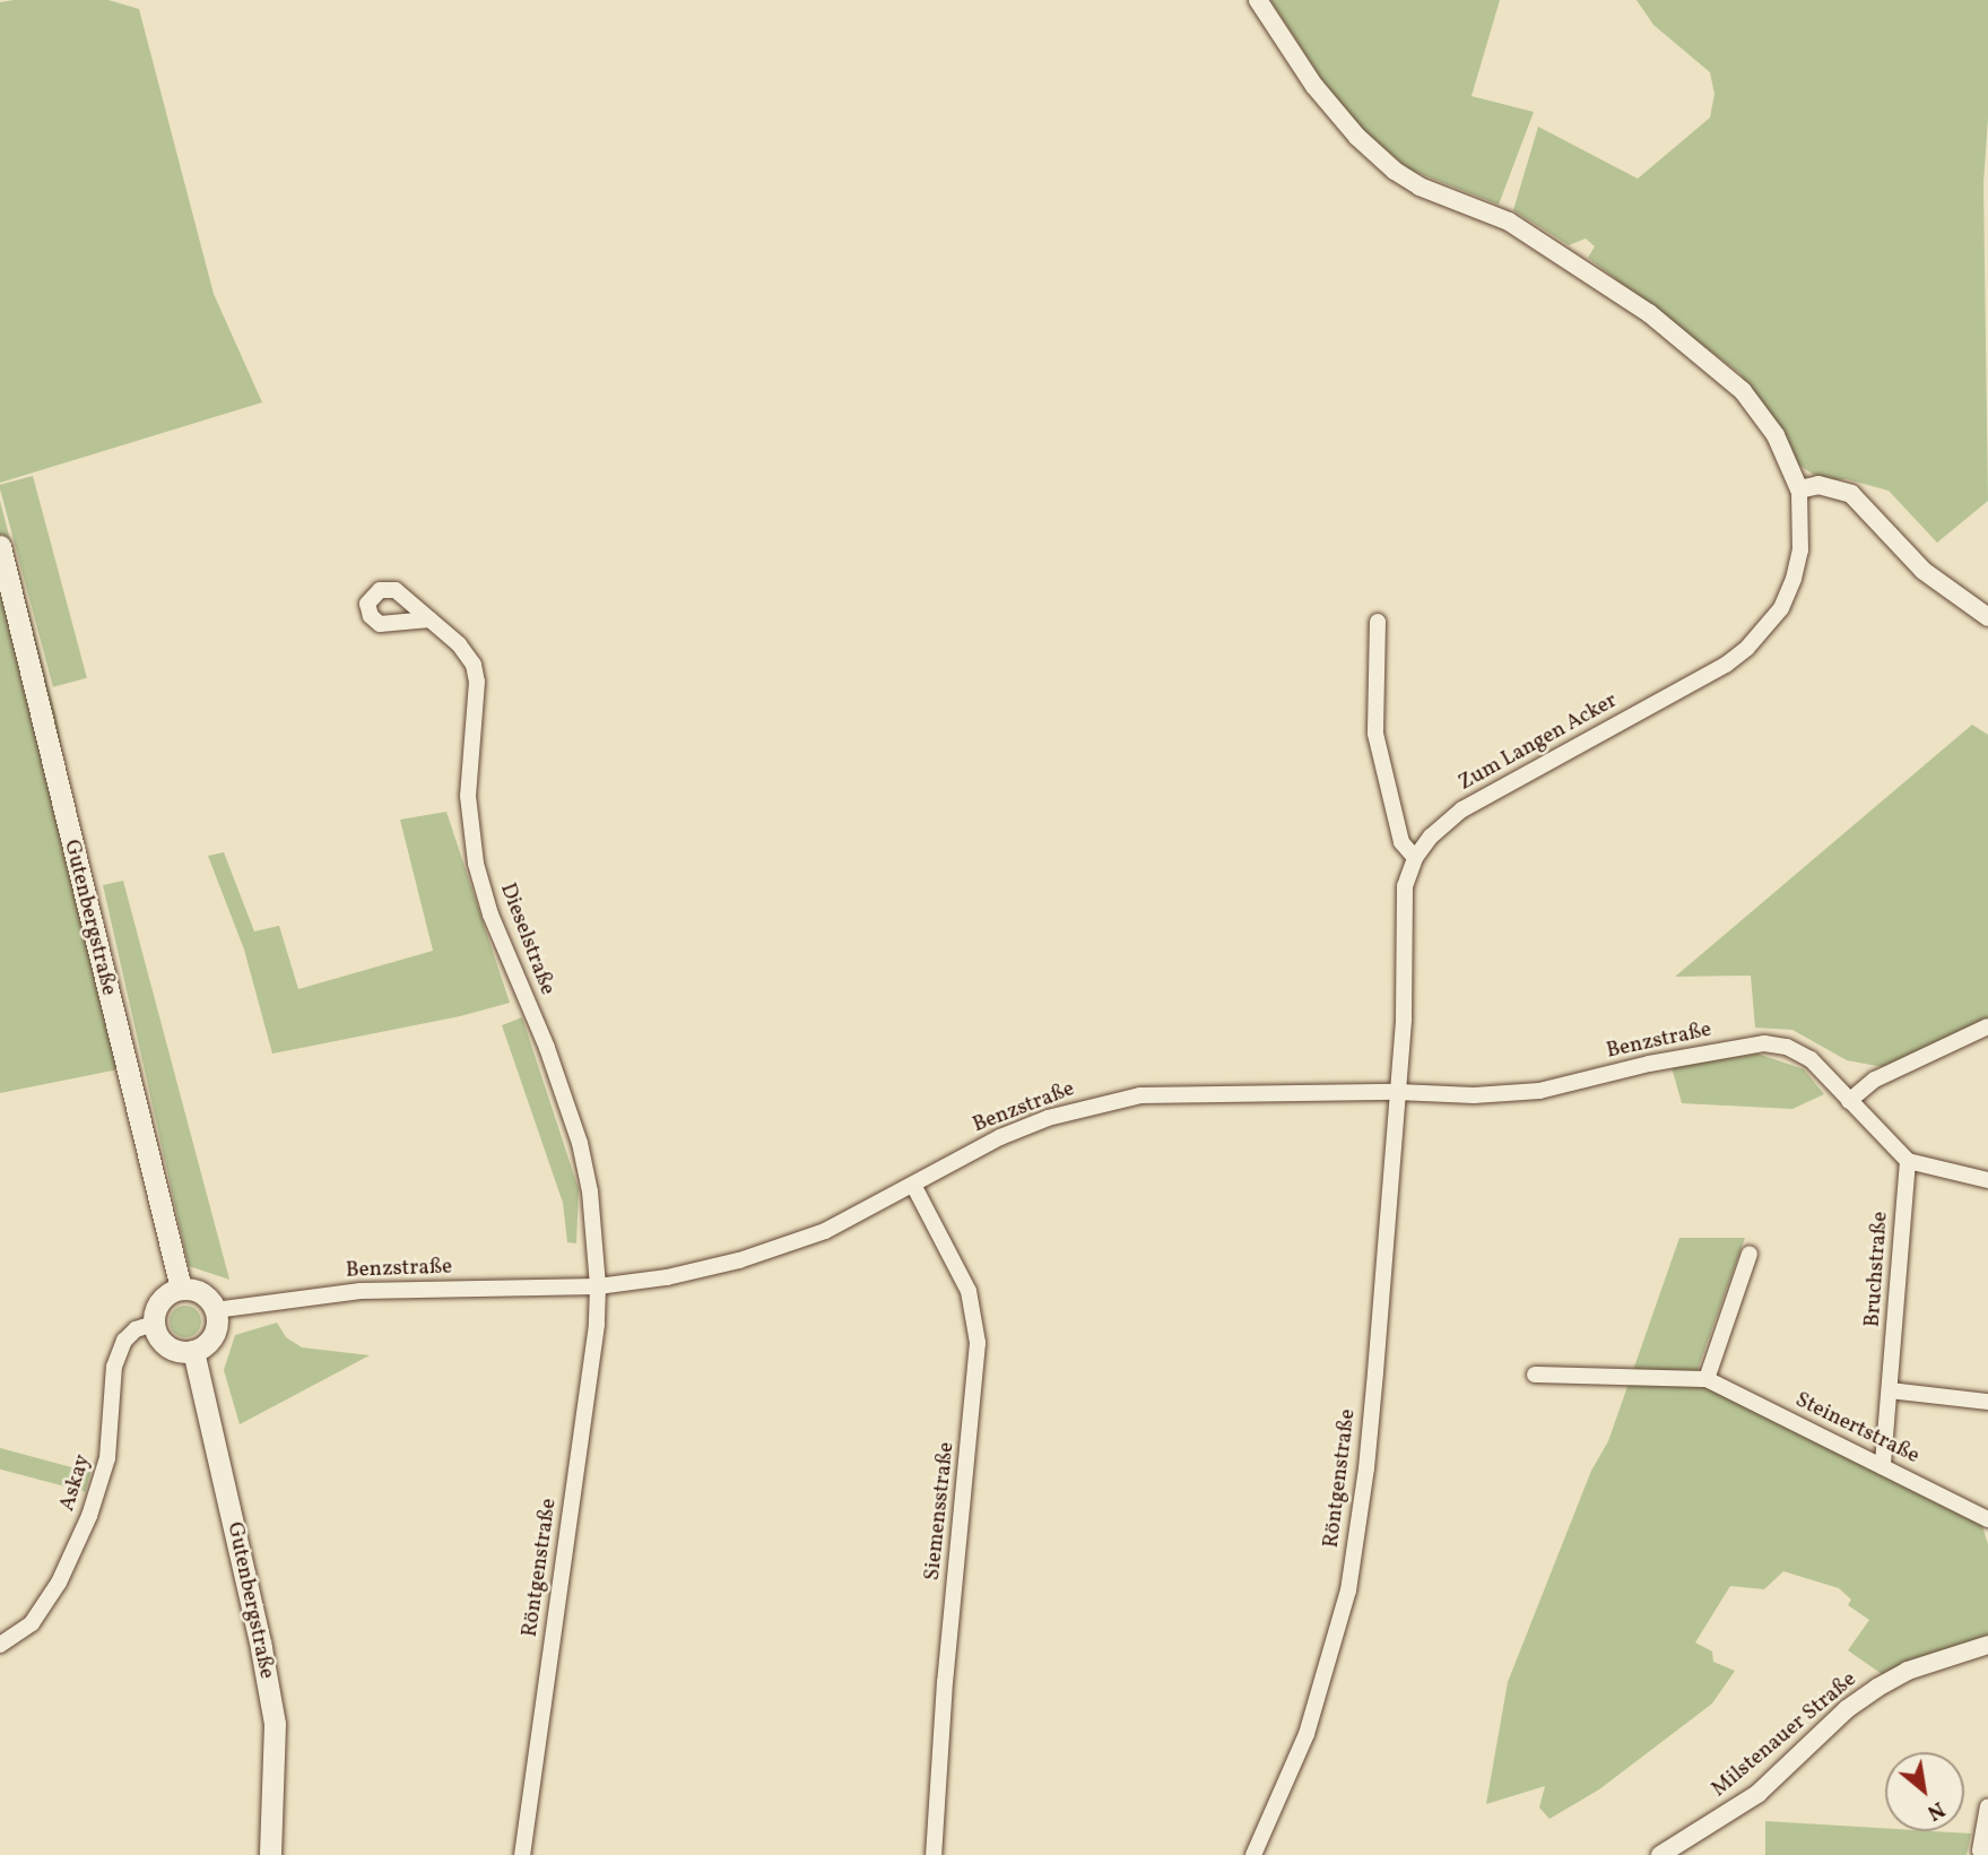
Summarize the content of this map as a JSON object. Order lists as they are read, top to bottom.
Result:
{
  "streets": {
    "main road": ["Gutenbergstraße"],
    "street": [
      "Zum Langen Acker",
      "Dieselstraße",
      "Benzstraße",
      "Bruchstraße",
      "Steinertstraße",
      "Röntgenstraße",
      "Askay",
      "Siemensstraße",
      "Milstenauer Straße"
    ]
  },
  "crossings": [
    ["Zum Langen Acker", "Benzstraße"],
    ["Zum Langen Acker", "Röntgenstraße"],
    ["Gutenbergstraße", "Benzstraße"],
    ["Gutenbergstraße", "Askay"],
    ["Dieselstraße", "Benzstraße"],
    ["Dieselstraße", "Röntgenstraße"],
    ["Benzstraße", "Röntgenstraße"],
    ["Benzstraße", "Askay"],
    ["Benzstraße", "Siemensstraße"],
    ["Bruchstraße", "Steinertstraße"]
  ],
  "north": "bottom right"
}
